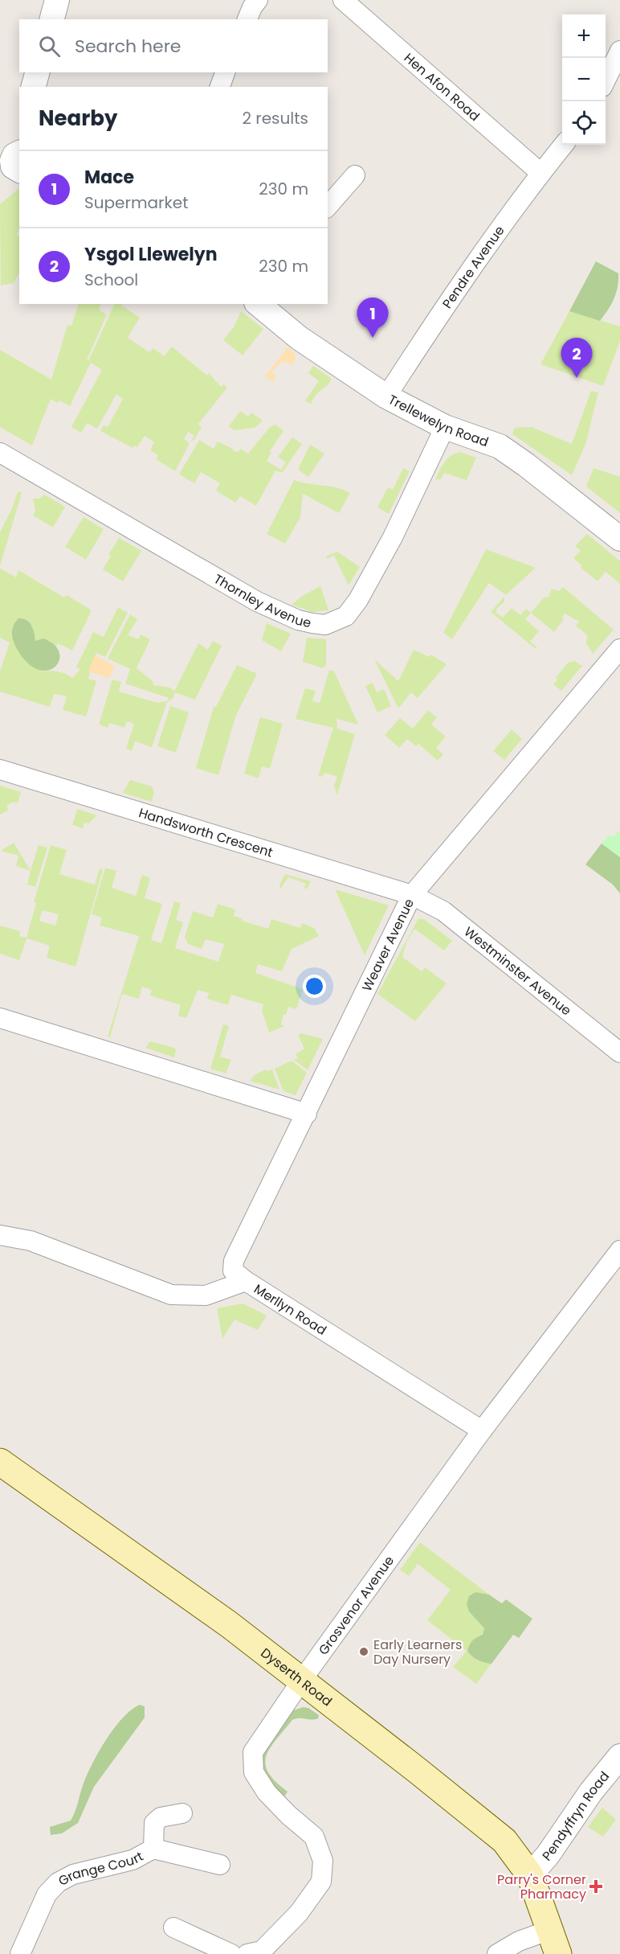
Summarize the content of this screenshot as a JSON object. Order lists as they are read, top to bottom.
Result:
{
  "streets": {
    "main road": ["Dyserth Road"],
    "street": [
      "Hen Afon Road",
      "Pendre Avenue",
      "Trellewelyn Road",
      "Thornley Avenue",
      "Handsworth Crescent",
      "Weaver Avenue",
      "Westminster Avenue",
      "Merllyn Road",
      "Grosvenor Avenue",
      "Pendyffryn Road",
      "Grange Court"
    ]
  },
  "crossings": [
    ["Hen Afon Road", "Pendre Avenue"],
    ["Pendre Avenue", "Trellewelyn Road"],
    ["Trellewelyn Road", "Thornley Avenue"],
    ["Handsworth Crescent", "Weaver Avenue"],
    ["Handsworth Crescent", "Westminster Avenue"],
    ["Weaver Avenue", "Westminster Avenue"],
    ["Weaver Avenue", "Merllyn Road"],
    ["Merllyn Road", "Grosvenor Avenue"],
    ["Grosvenor Avenue", "Dyserth Road"],
    ["Dyserth Road", "Pendyffryn Road"]
  ],
  "places": {
    "other": ["Early Learners Day Nursery"],
    "health": ["Parry's Corner Pharmacy"]
  },
  "page": {
    "map_buttons": ["+", "−"],
    "search": "Search here",
    "heading": ["Nearby", "2 results"],
    "list": [
      {
        "mark": "1",
        "name": "Mace",
        "note": "Supermarket",
        "value": "230 m"
      },
      {
        "mark": "2",
        "name": "Ysgol Llewelyn",
        "note": "School",
        "value": "230 m"
      }
    ],
    "pins": ["1", "2"]
  }
}
